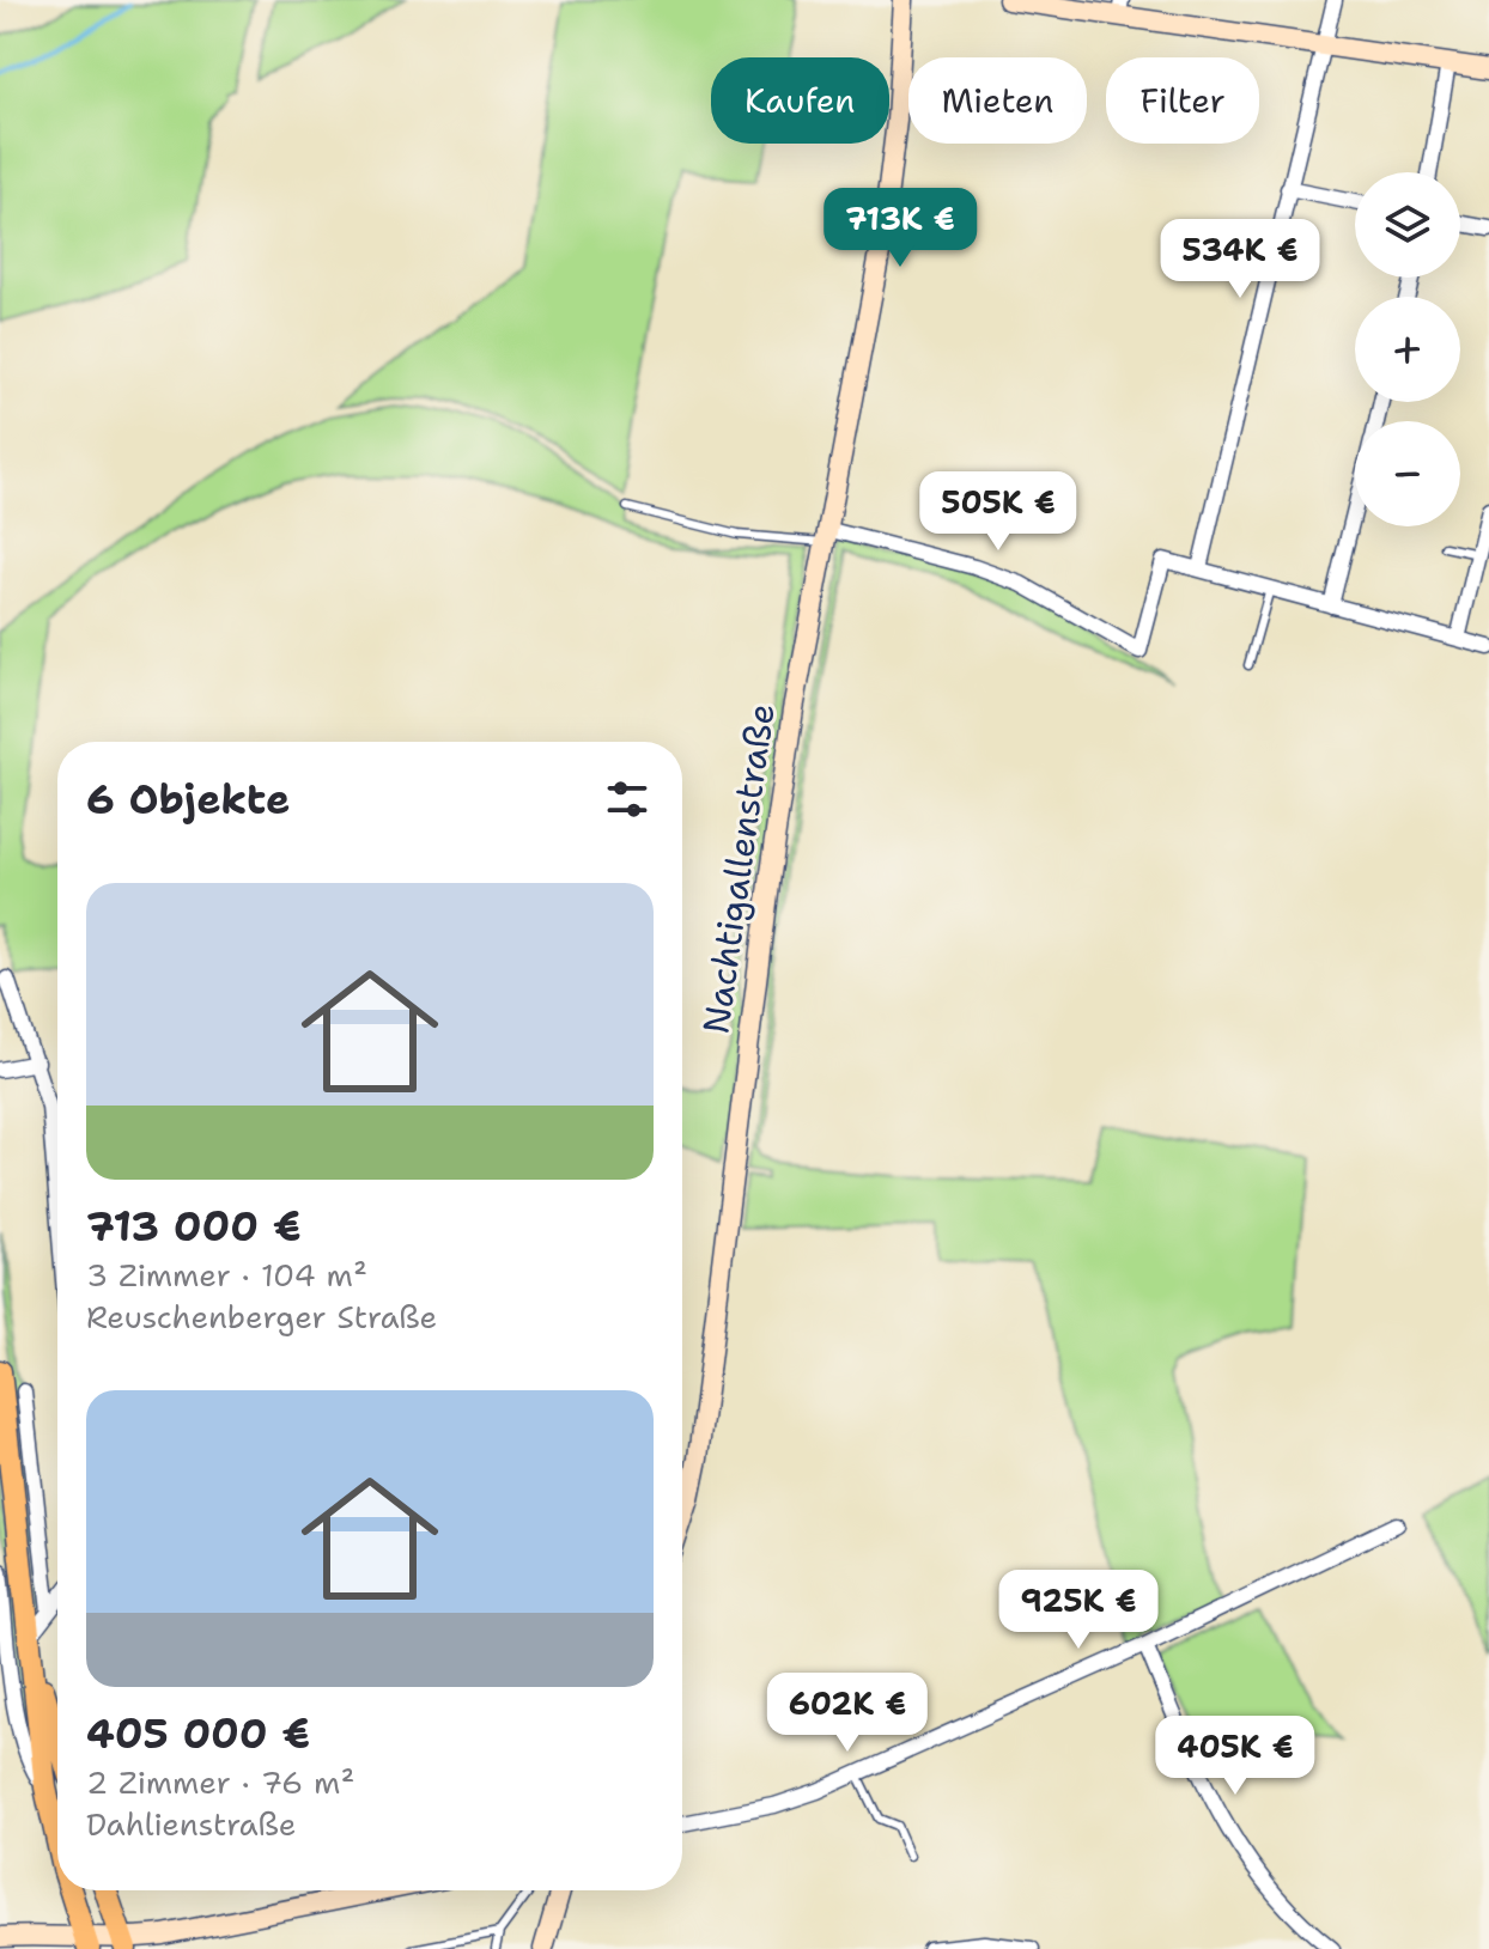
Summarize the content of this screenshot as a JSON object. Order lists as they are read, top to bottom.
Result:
{
  "streets": {
    "main road": ["Nachtigallenstraße"]
  },
  "page": {
    "chip": ["Kaufen", "Mieten", "Filter"],
    "map_buttons": ["+", "−"],
    "price": [
      "713K €",
      "534K €",
      "505K €",
      "925K €",
      "602K €",
      "405K €"
    ],
    "heading": "6 Objekte",
    "list": [
      {
        "name": "713 000 €",
        "note": "3 Zimmer · 104 m² · Reuschenberger Straße"
      },
      {
        "name": "405 000 €",
        "note": "2 Zimmer · 76 m² · Dahlienstraße"
      }
    ]
  }
}
